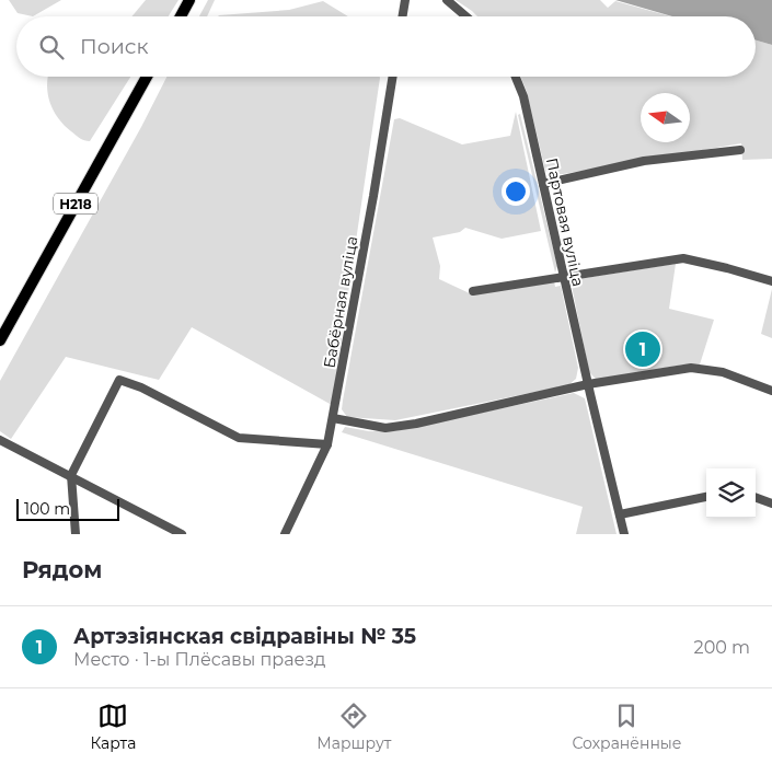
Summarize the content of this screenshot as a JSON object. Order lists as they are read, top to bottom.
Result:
{
  "streets": {
    "main road": ["Н218"],
    "street": ["Партовая вуліца", "Бабёрная вуліца"]
  },
  "scale_bar": "100 m",
  "north": "left",
  "page": {
    "search": "Поиск",
    "pins": "1",
    "scale": "100 m",
    "heading": "Рядом",
    "list": [
      {
        "mark": "1",
        "name": "Артэзіянская свідравіны № 35",
        "note": "Место · 1-ы Плёсавы праезд",
        "value": "200 m"
      }
    ],
    "nav": ["Карта", "Маршрут", "Сохранённые"]
  }
}
